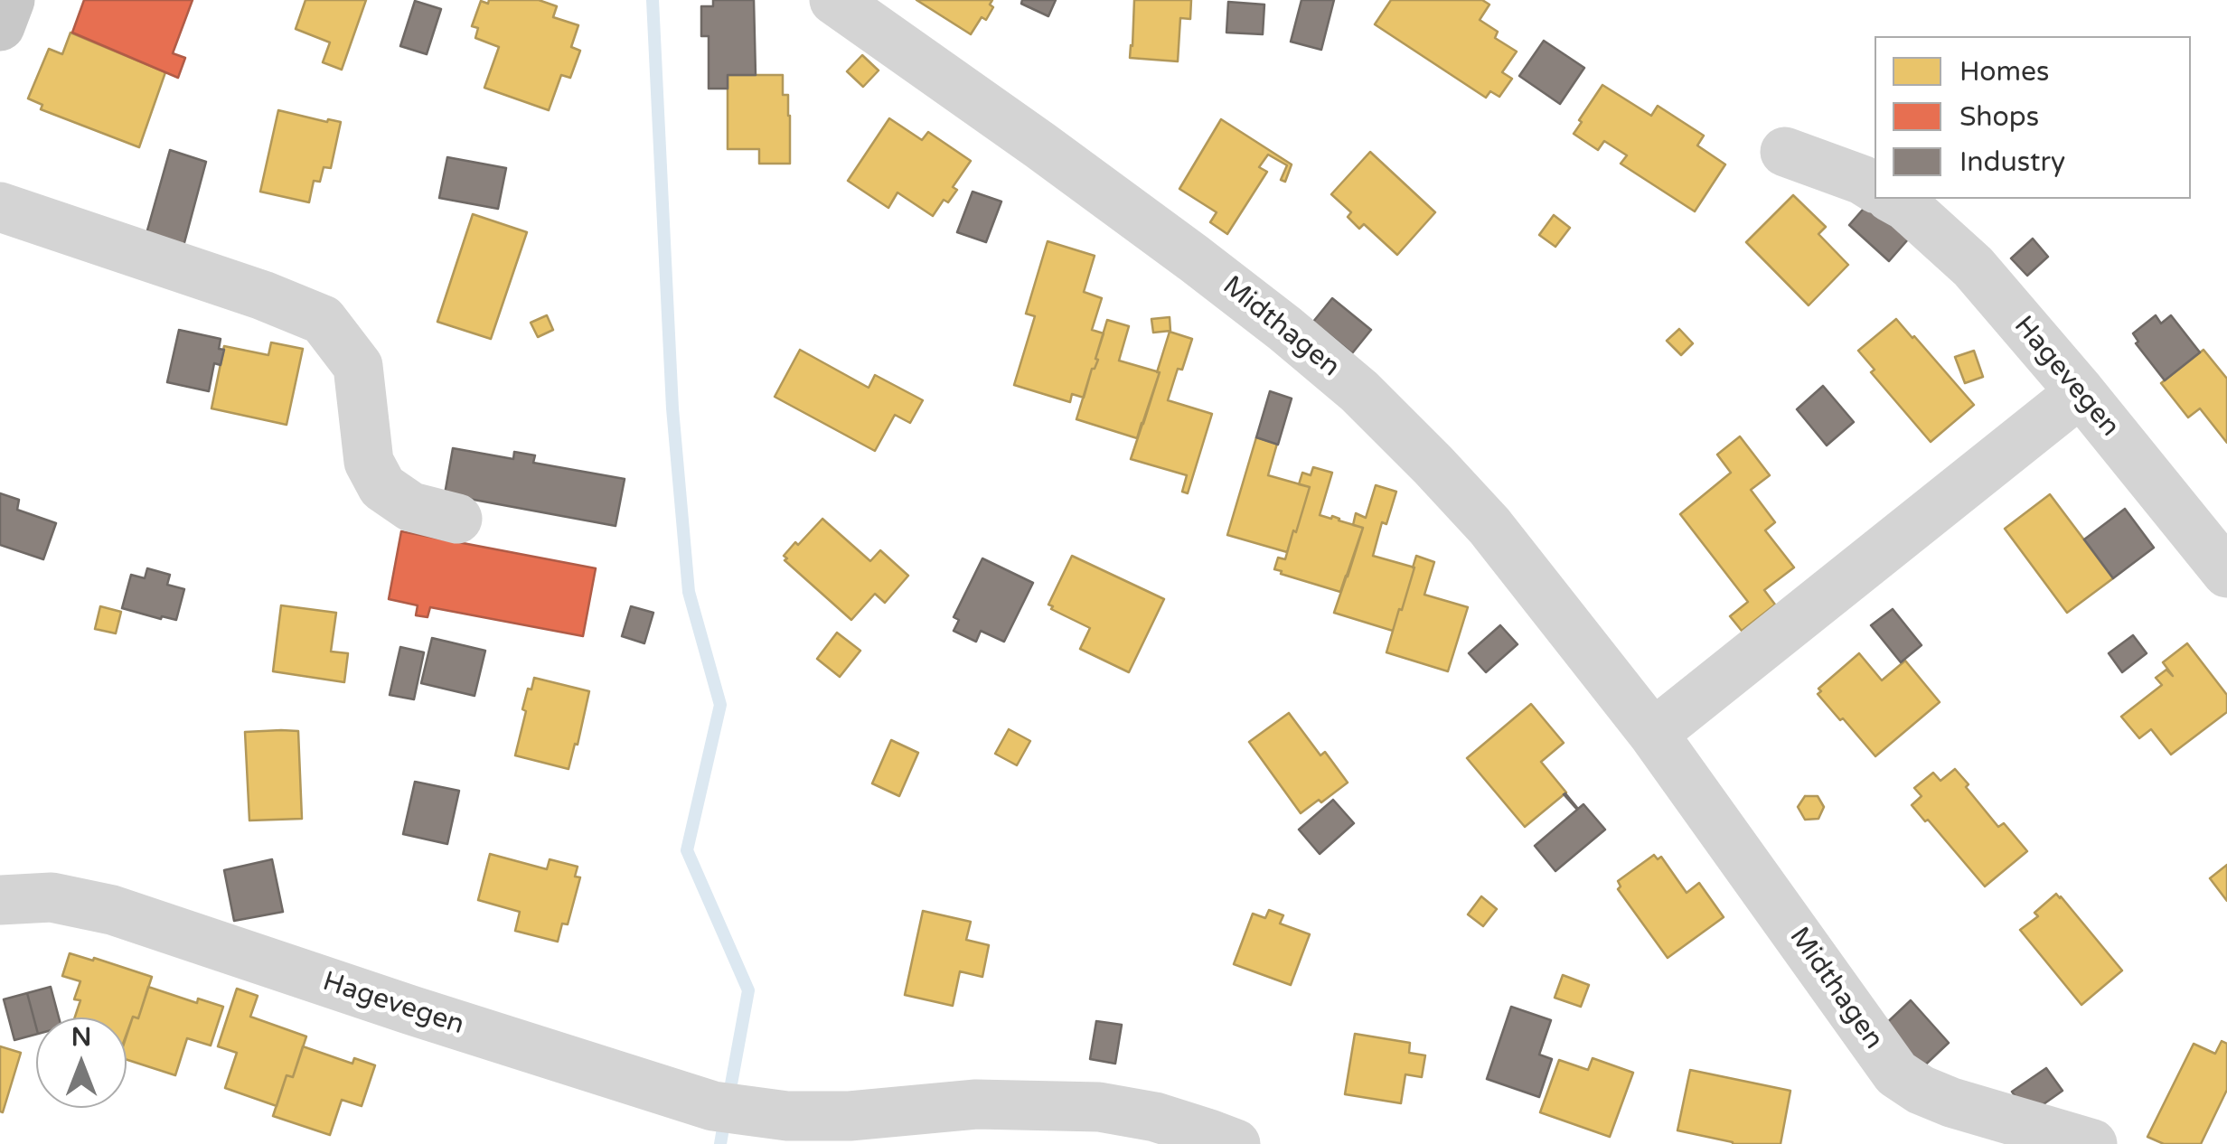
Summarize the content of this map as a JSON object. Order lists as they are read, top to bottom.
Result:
{
  "streets": {
    "street": ["Midthagen", "Hagevegen"]
  },
  "legend": ["Homes", "Shops", "Industry"],
  "north": "top"
}
